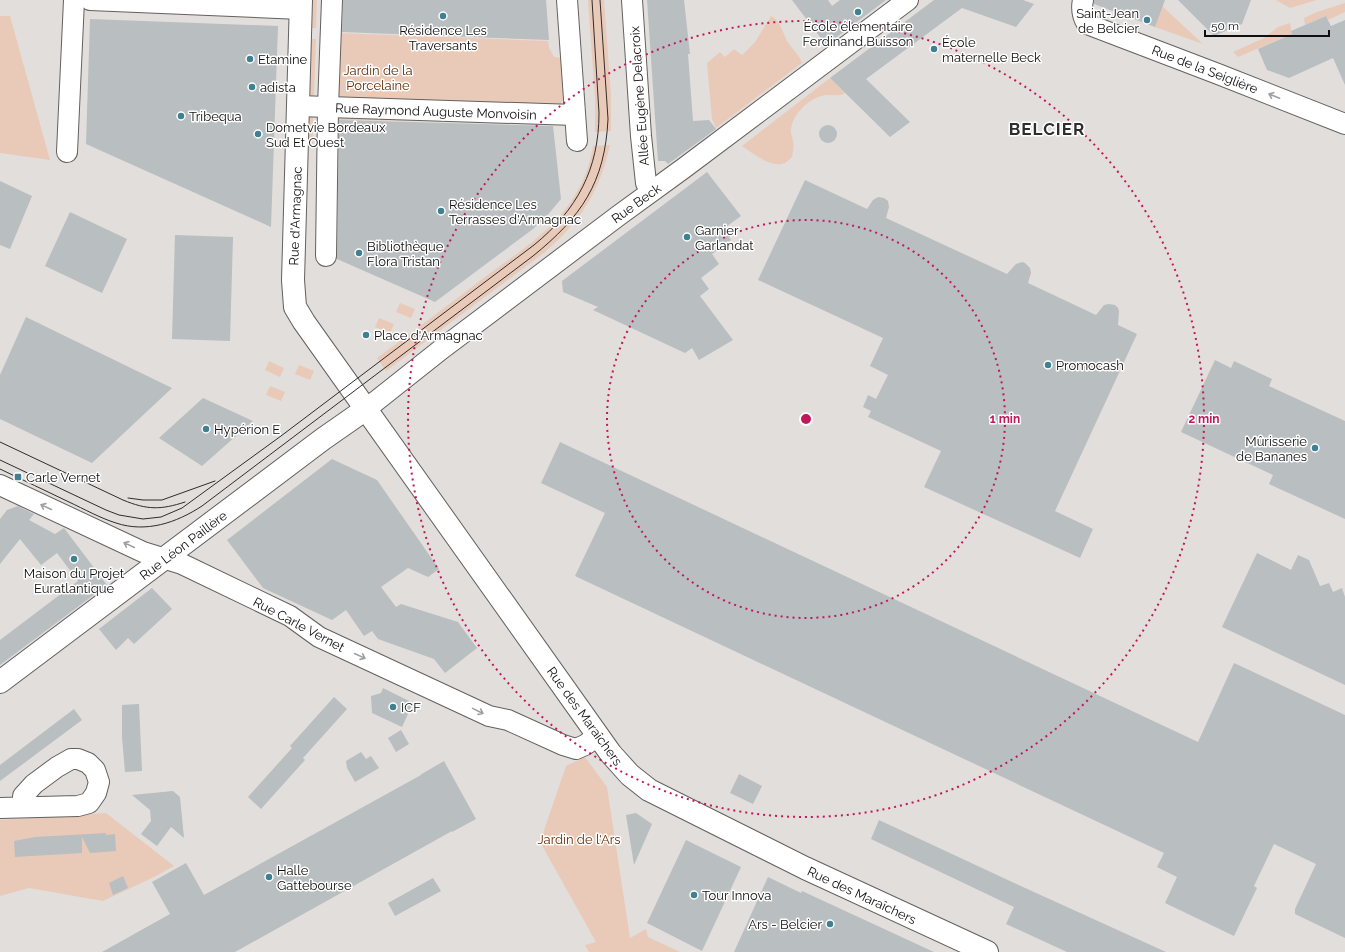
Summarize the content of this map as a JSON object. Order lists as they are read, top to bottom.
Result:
{
  "streets": {
    "main road": ["Rue d'Armagnac", "Rue Léon Paillère", "Rue des Maraîchers"],
    "street": [
      "Rue de la Seiglière",
      "Allée Eugène Delacroix",
      "Rue Raymond Auguste Monvoisin",
      "Rue Beck",
      "Rue Carle Vernet"
    ]
  },
  "crossings": [
    ["Allée Eugène Delacroix", "Rue Beck"],
    ["Rue Raymond Auguste Monvoisin", "Rue d'Armagnac"],
    ["Rue Beck", "Rue d'Armagnac"],
    ["Rue Beck", "Rue Léon Paillère"],
    ["Rue Beck", "Rue des Maraîchers"],
    ["Rue d'Armagnac", "Rue Léon Paillère"],
    ["Rue d'Armagnac", "Rue des Maraîchers"],
    ["Rue Léon Paillère", "Rue Carle Vernet"],
    ["Rue Léon Paillère", "Rue des Maraîchers"],
    ["Rue Carle Vernet", "Rue des Maraîchers"]
  ],
  "one_way": ["Rue de la Seiglière"],
  "districts": ["BELCIER"],
  "parks": ["Jardin de la Porcelaine", "Jardin de l'Ars"],
  "places": {
    "other": [
      "École élementaire Ferdinand Buisson",
      "Résidence Les Traversants",
      "Saint-Jean de Belcier",
      "École maternelle Beck",
      "Etamine",
      "adista",
      "Tribequa",
      "Dometvie Bordeaux Sud Et Ouest",
      "Résidence Les Terrasses d'Armagnac",
      "Garnier Garlandat",
      "Bibliothèque Flora Tristan",
      "Place d'Armagnac",
      "Promocash",
      "Hypérion E",
      "Mûrisserie de Bananes",
      "Maison du Projet Euratlantique",
      "ICF",
      "Halle Gattebourse",
      "Tour Innova",
      "Ars - Belcier"
    ],
    "transit": ["Carle Vernet"]
  },
  "scale_bar": "50 m",
  "rings": ["1 min", "2 min"]
}
